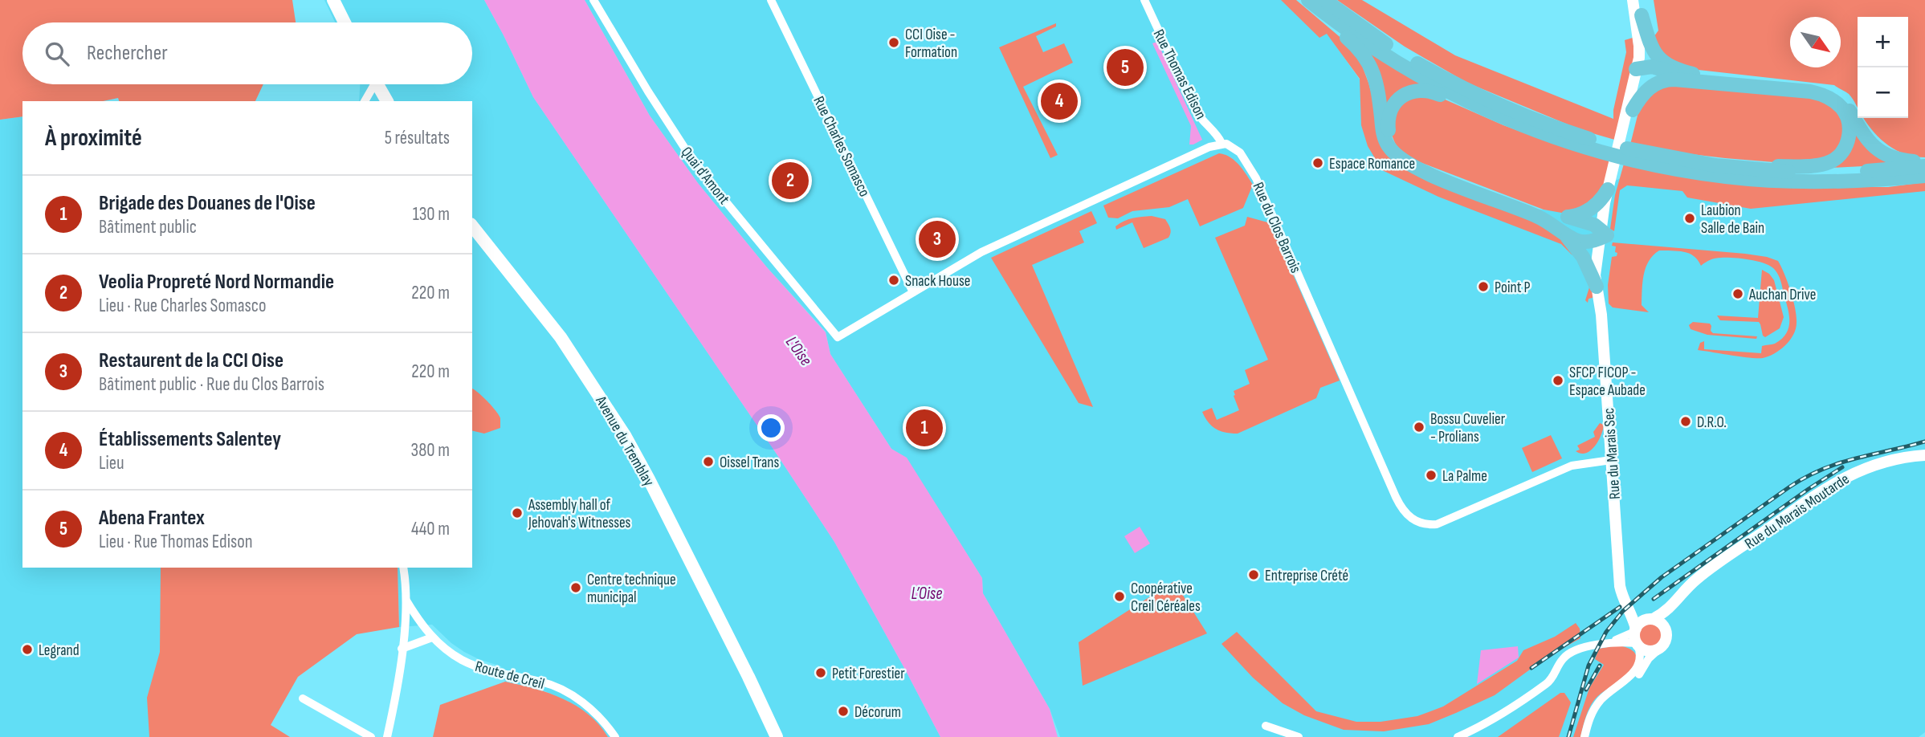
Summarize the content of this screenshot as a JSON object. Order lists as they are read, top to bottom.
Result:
{
  "streets": {
    "main road": ["Avenue du Tremblay"],
    "street": [
      "Rue Thomas Edison",
      "Rue Charles Somasco",
      "Quai d'Amont",
      "Rue du Clos Barrois",
      "Rue du Marais Sec",
      "Rue du Marais Moutarde",
      "Route de Creil"
    ]
  },
  "crossings": [
    ["Rue Thomas Edison", "Rue du Clos Barrois"],
    ["Rue Charles Somasco", "Quai d'Amont"],
    ["Rue du Clos Barrois", "Rue du Marais Sec"],
    ["Rue du Marais Sec", "Rue du Marais Moutarde"]
  ],
  "water": ["L'Oise", "L’Oise"],
  "places": [
    "CCI Oise - Formation",
    "Espace Romance",
    "Laubion Salle de Bain",
    "Snack House",
    "Point P",
    "Auchan Drive",
    "SFCP FICOP - Espace Aubade",
    "D.R.O.",
    "Bossu Cuvelier - Prolians",
    "Oissel Trans",
    "La Palme",
    "Assembly hall of Jehovah's Witnesses",
    "Entreprise Crété",
    "Centre technique municipal",
    "Coopérative Creil Céréales",
    "Legrand",
    "Petit Forestier",
    "Décorum"
  ],
  "north": "bottom right",
  "page": {
    "map_buttons": ["+", "−"],
    "search": "Rechercher",
    "pins": [
      "5",
      "4",
      "2",
      "3",
      "1"
    ],
    "heading": ["À proximité", "5 résultats"],
    "list": [
      {
        "mark": "1",
        "name": "Brigade des Douanes de l'Oise",
        "note": "Bâtiment public",
        "value": "130 m"
      },
      {
        "mark": "2",
        "name": "Veolia Propreté Nord Normandie",
        "note": "Lieu · Rue Charles Somasco",
        "value": "220 m"
      },
      {
        "mark": "3",
        "name": "Restaurent de la CCI Oise",
        "note": "Bâtiment public · Rue du Clos Barrois",
        "value": "220 m"
      },
      {
        "mark": "4",
        "name": "Établissements Salentey",
        "note": "Lieu",
        "value": "380 m"
      },
      {
        "mark": "5",
        "name": "Abena Frantex",
        "note": "Lieu · Rue Thomas Edison",
        "value": "440 m"
      }
    ]
  }
}
